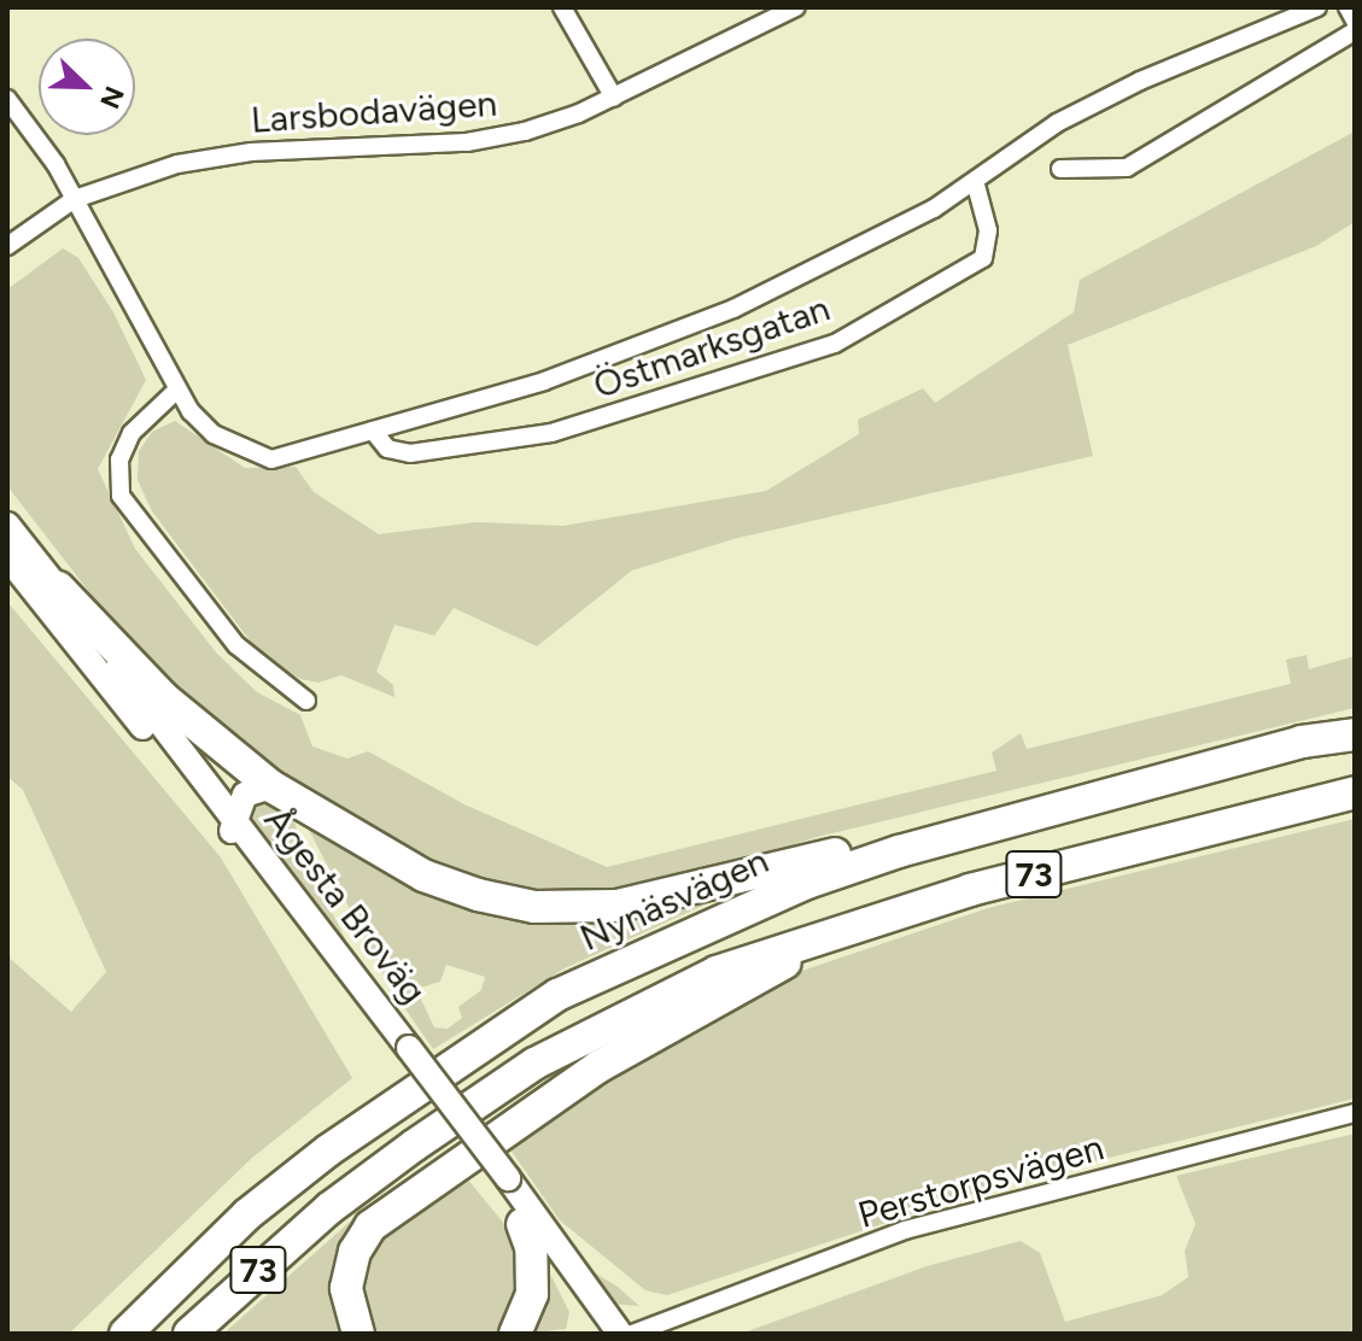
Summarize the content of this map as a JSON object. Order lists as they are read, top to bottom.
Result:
{
  "streets": {
    "highway": ["73", "Nynäsvägen"],
    "main road": ["Ågesta Broväg"],
    "street": ["Larsbodavägen", "Östmarksgatan", "Perstorpsvägen"]
  },
  "crossings": [
    ["Larsbodavägen", "Östmarksgatan"]
  ],
  "north": "bottom right"
}
